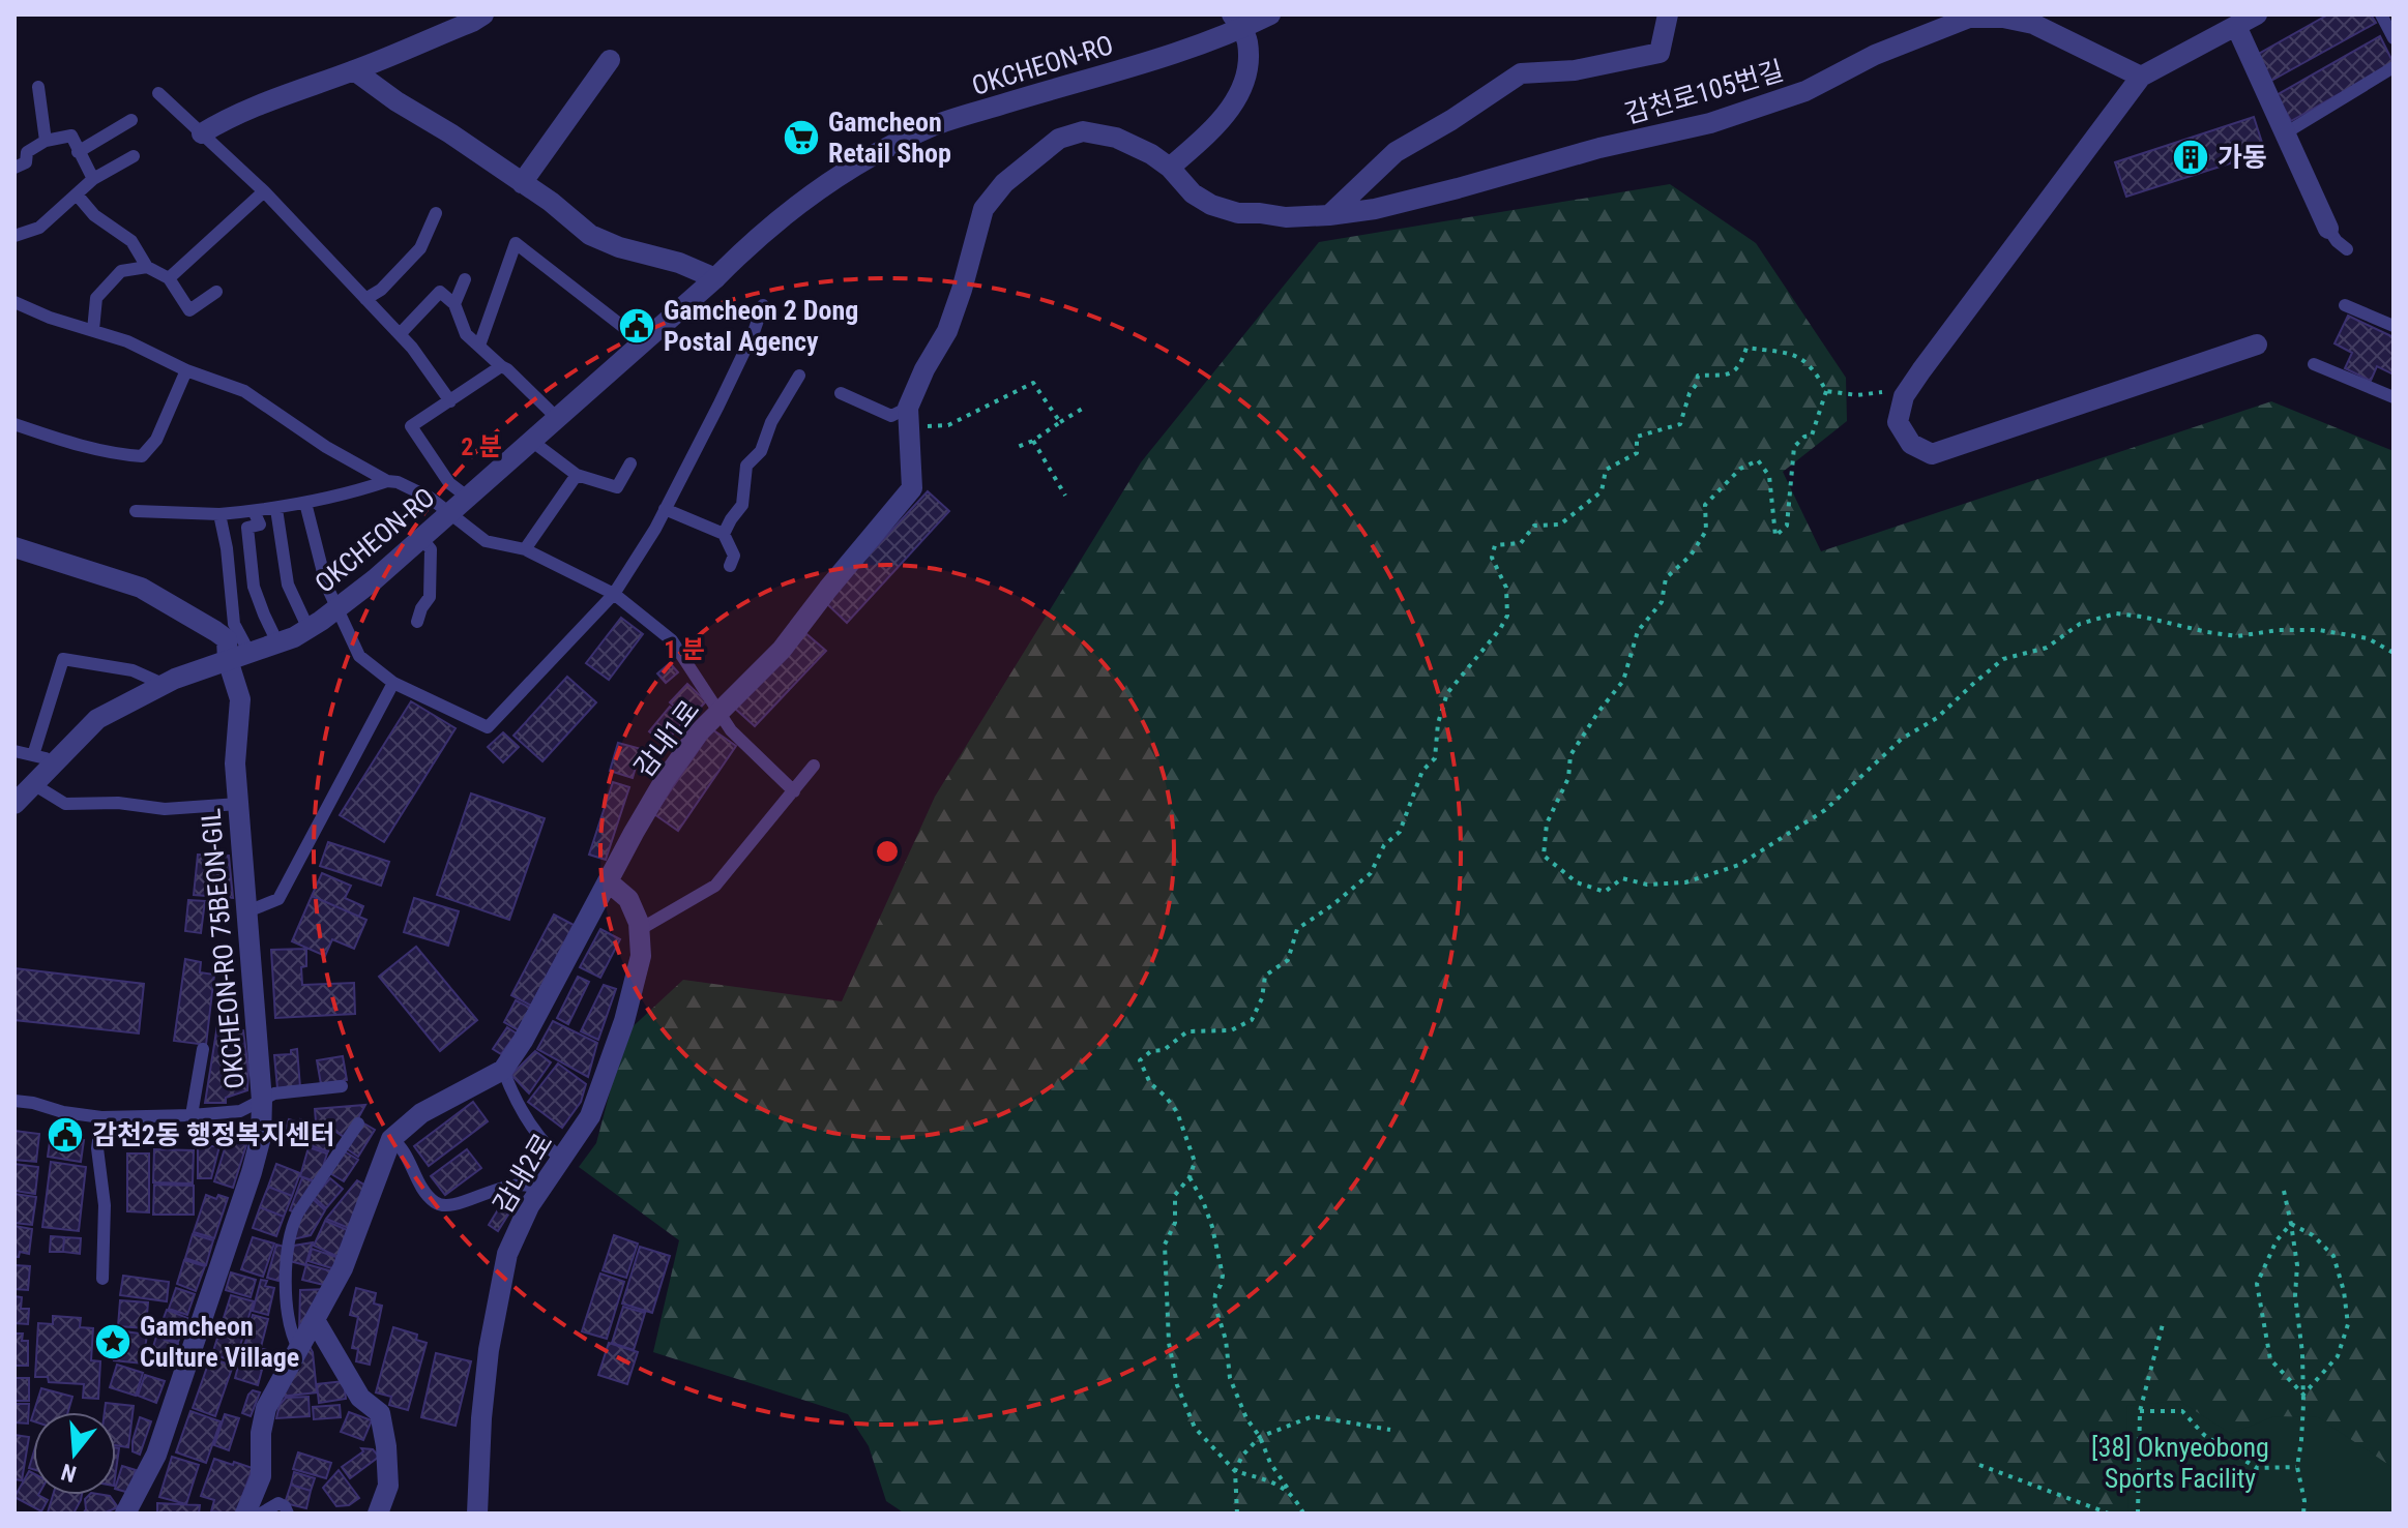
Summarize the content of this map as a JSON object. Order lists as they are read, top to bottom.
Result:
{
  "streets": {
    "street": [
      "OKCHEON-RO",
      "감천로105번길",
      "감내1로",
      "OKCHEON-RO 75BEON-GIL",
      "감내2로"
    ]
  },
  "crossings": [
    ["OKCHEON-RO", "OKCHEON-RO 75BEON-GIL"],
    ["감천로105번길", "감내1로"],
    ["감내1로", "감내2로"]
  ],
  "parks": ["[38] Oknyeobong Sports Facility"],
  "places": {
    "supermarket": ["Gamcheon Retail Shop"],
    "building": ["가동"],
    "public building": ["Gamcheon 2 Dong Postal Agency", "감천2동 행정복지센터"],
    "place": ["Gamcheon Culture Village"]
  },
  "north": "bottom",
  "rings": ["2 분", "1 분"]
}
